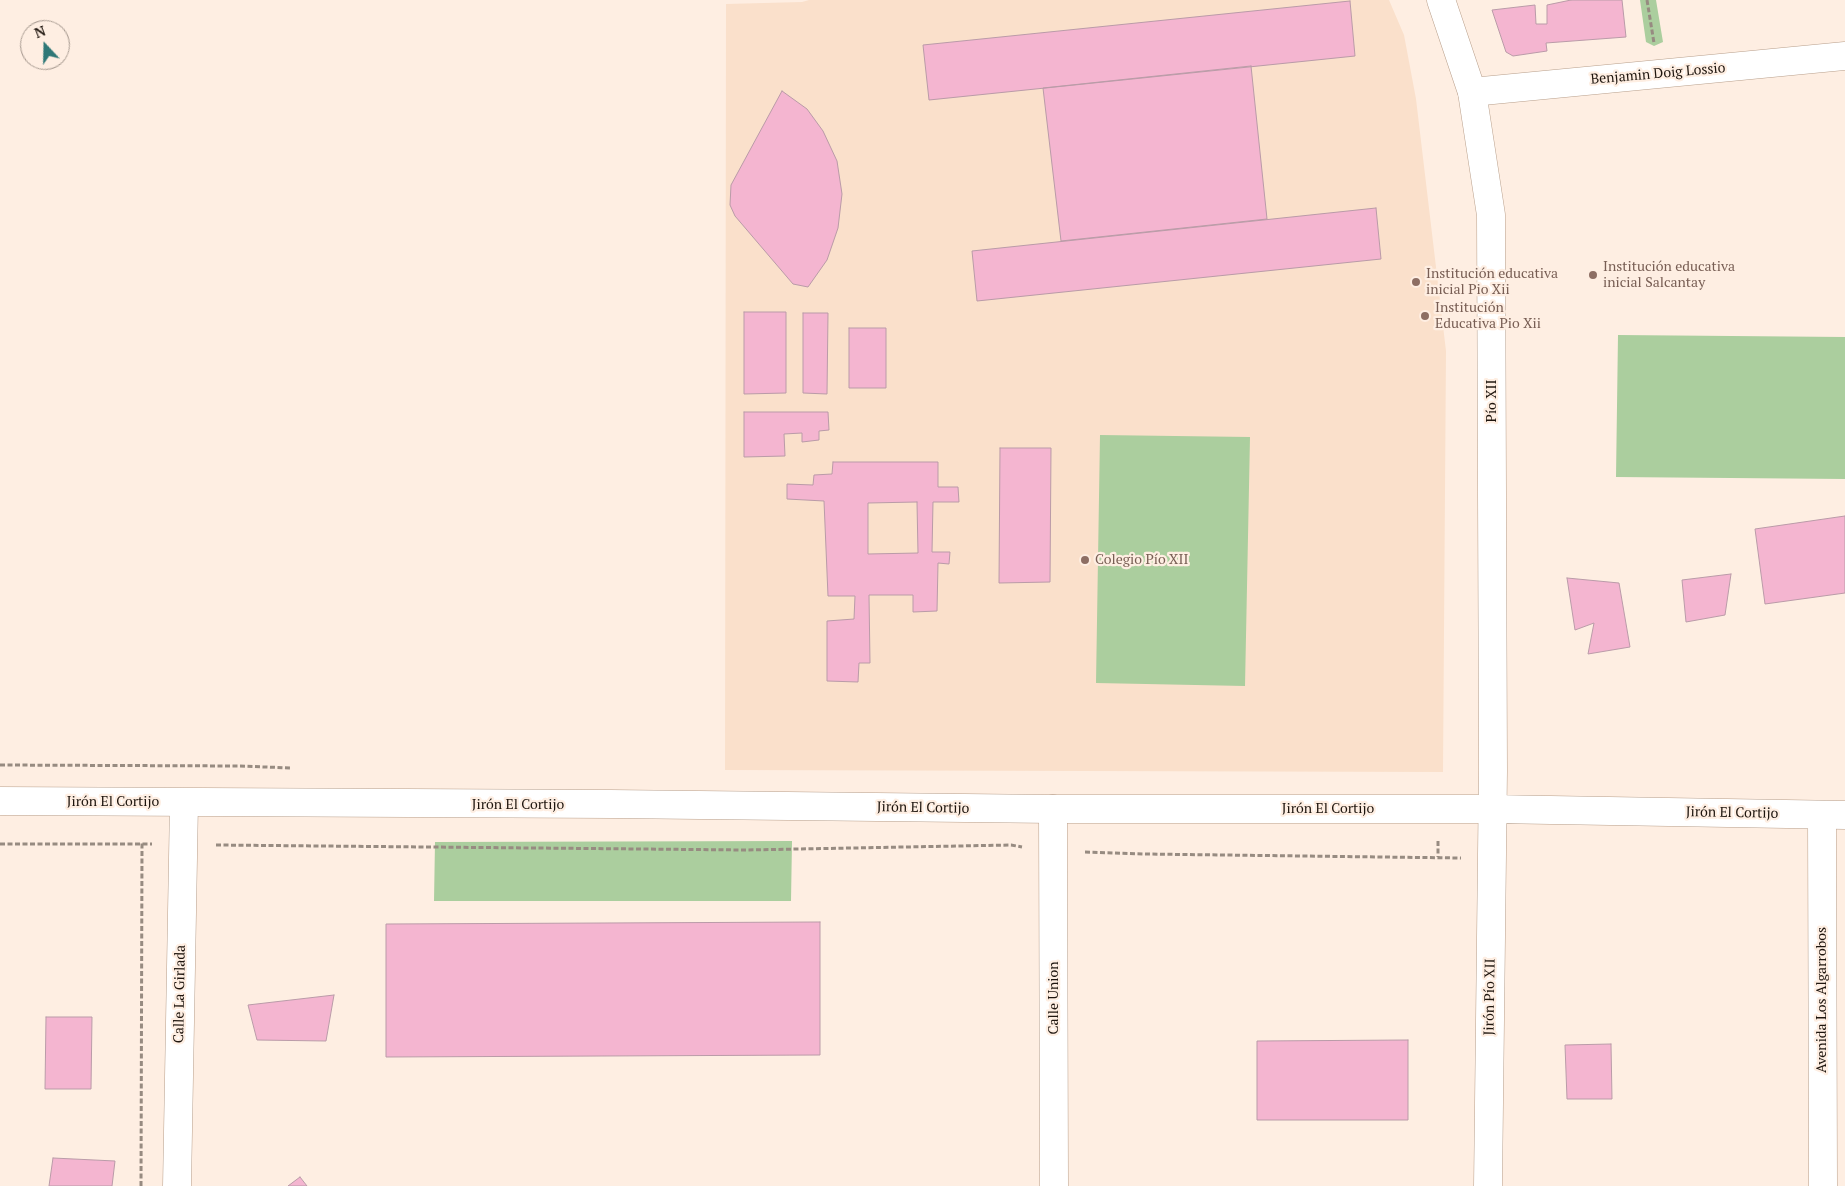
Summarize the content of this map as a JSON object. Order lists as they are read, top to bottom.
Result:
{
  "streets": {
    "street": [
      "Benjamin Doig Lossio",
      "Pío XII",
      "Jirón El Cortijo",
      "Calle La Girlada",
      "Jirón Pío XII",
      "Calle Union",
      "Avenida Los Algarrobos"
    ]
  },
  "crossings": [
    ["Benjamin Doig Lossio", "Pío XII"],
    ["Pío XII", "Jirón El Cortijo"],
    ["Pío XII", "Jirón Pío XII"],
    ["Jirón El Cortijo", "Calle La Girlada"],
    ["Jirón El Cortijo", "Jirón Pío XII"],
    ["Jirón El Cortijo", "Calle Union"],
    ["Jirón El Cortijo", "Avenida Los Algarrobos"]
  ],
  "places": [
    "Institución educativa inicial Salcantay",
    "Institución educativa inicial Pio Xii",
    "Institución Educativa Pio Xii",
    "Colegio Pío XII"
  ],
  "north": "top"
}
